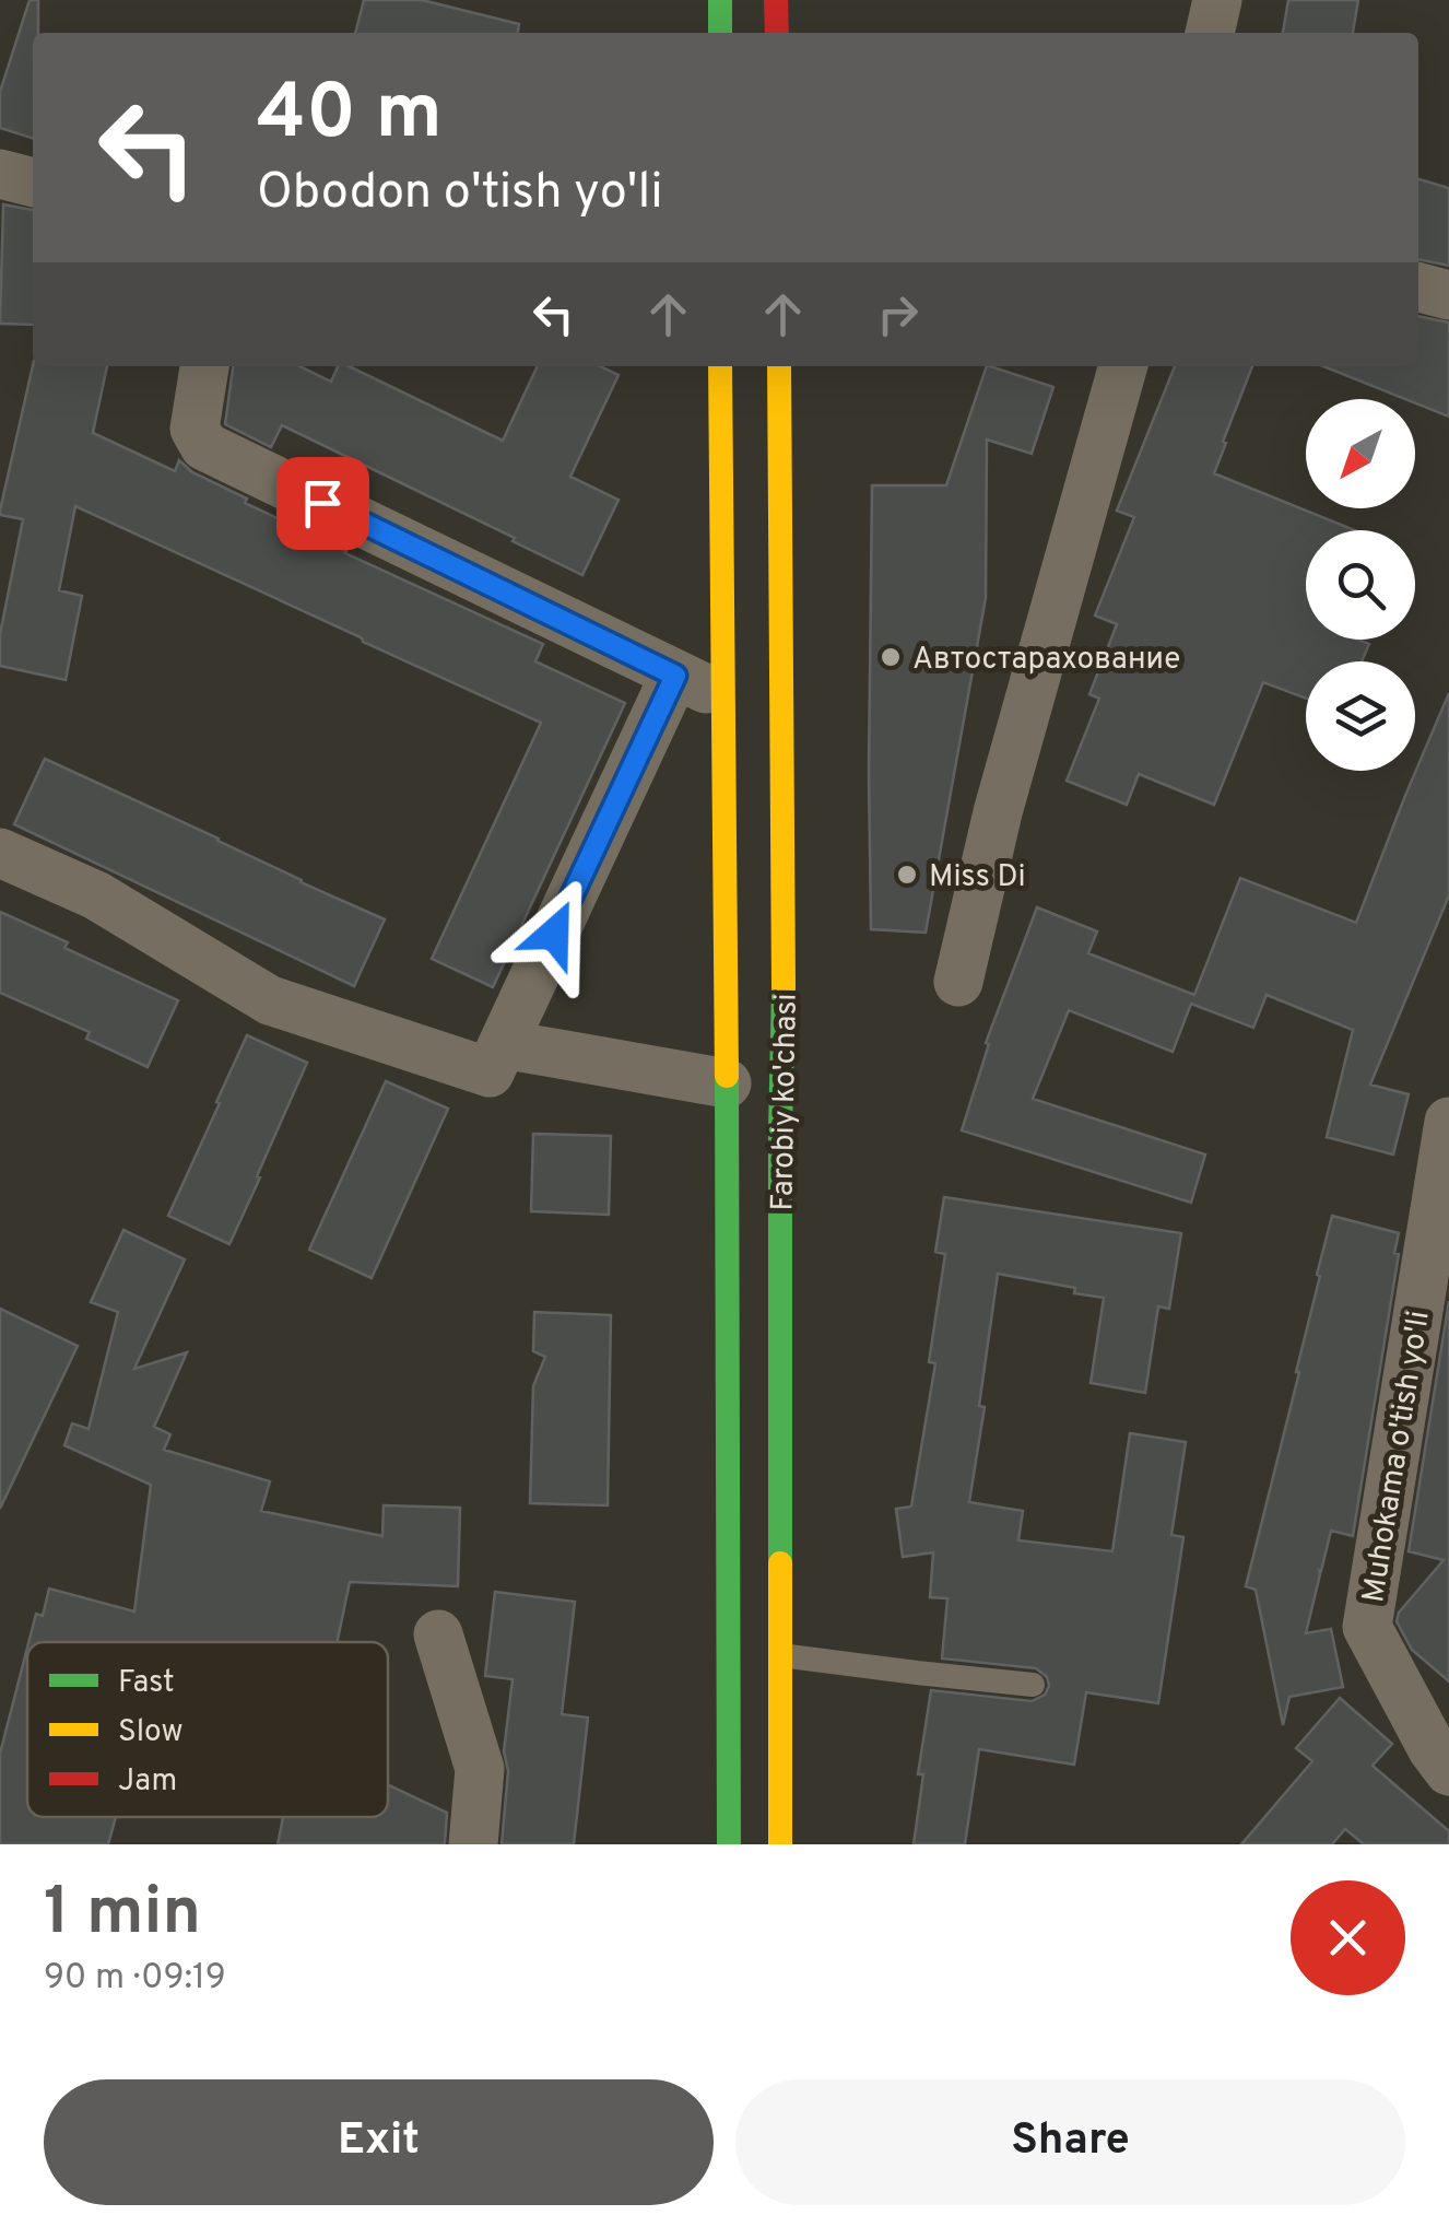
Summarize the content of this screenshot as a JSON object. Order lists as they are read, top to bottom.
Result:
{
  "streets": {
    "main road": ["Farobiy ko'chasi"],
    "street": ["Muhokama o'tish yo'li"]
  },
  "places": ["Автостарахование", "Miss Di"],
  "legend": ["Fast", "Slow", "Jam"],
  "north": "bottom left",
  "page": {
    "turn": ["40 m", "Obodon o'tish yo'li"],
    "heading": ["1 min", "90 m · 09:19"],
    "buttons": ["Exit", "Share"]
  }
}
